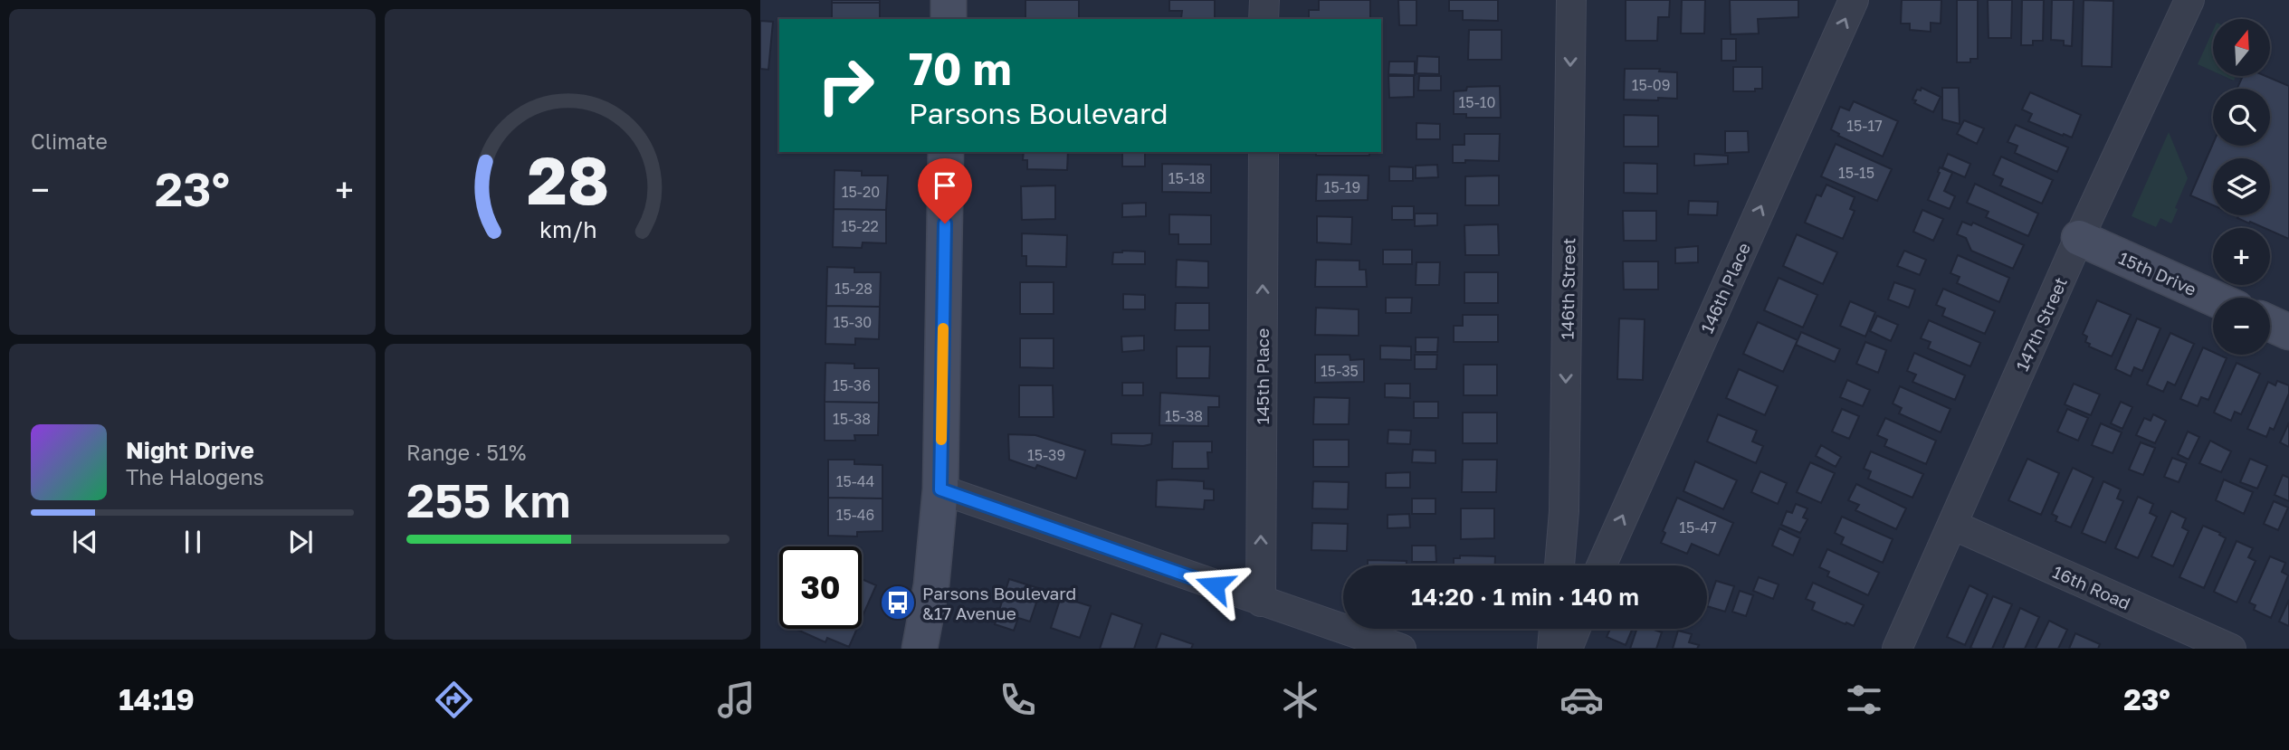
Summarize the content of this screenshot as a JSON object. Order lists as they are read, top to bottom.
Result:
{
  "streets": {
    "street": [
      "15th Drive",
      "146th Place",
      "146th Street",
      "147th Street",
      "145th Place",
      "16th Road"
    ]
  },
  "crossings": [
    ["15th Drive", "147th Street"],
    ["147th Street", "16th Road"]
  ],
  "one_way": ["146th Place", "146th Street", "145th Place"],
  "places": {
    "bus stop": ["Parsons Boulevard &17 Avenue"]
  },
  "house_numbers": [
    "15-09",
    "15-10",
    "15-17",
    "15-15",
    "15-18",
    "15-19",
    "15-20",
    "15-22",
    "15-28",
    "15-30",
    "15-35",
    "15-36",
    "15-38",
    "15-38",
    "15-39",
    "15-44",
    "15-46",
    "15-47"
  ],
  "north": "top",
  "page": {
    "tile": [
      "Climate",
      ["Range · 51%", "255 km"]
    ],
    "map_buttons": ["+", "−"],
    "turn": ["70 m", "Parsons Boulevard"],
    "heat": ["−", "23°", "+"],
    "song": ["Night Drive", "The Halogens"],
    "limit": "30",
    "trip": "14:20 · 1 min · 140 m",
    "tabs": ["14:19", "23°"],
    "gauge": ["28", "km/h"]
  }
}
